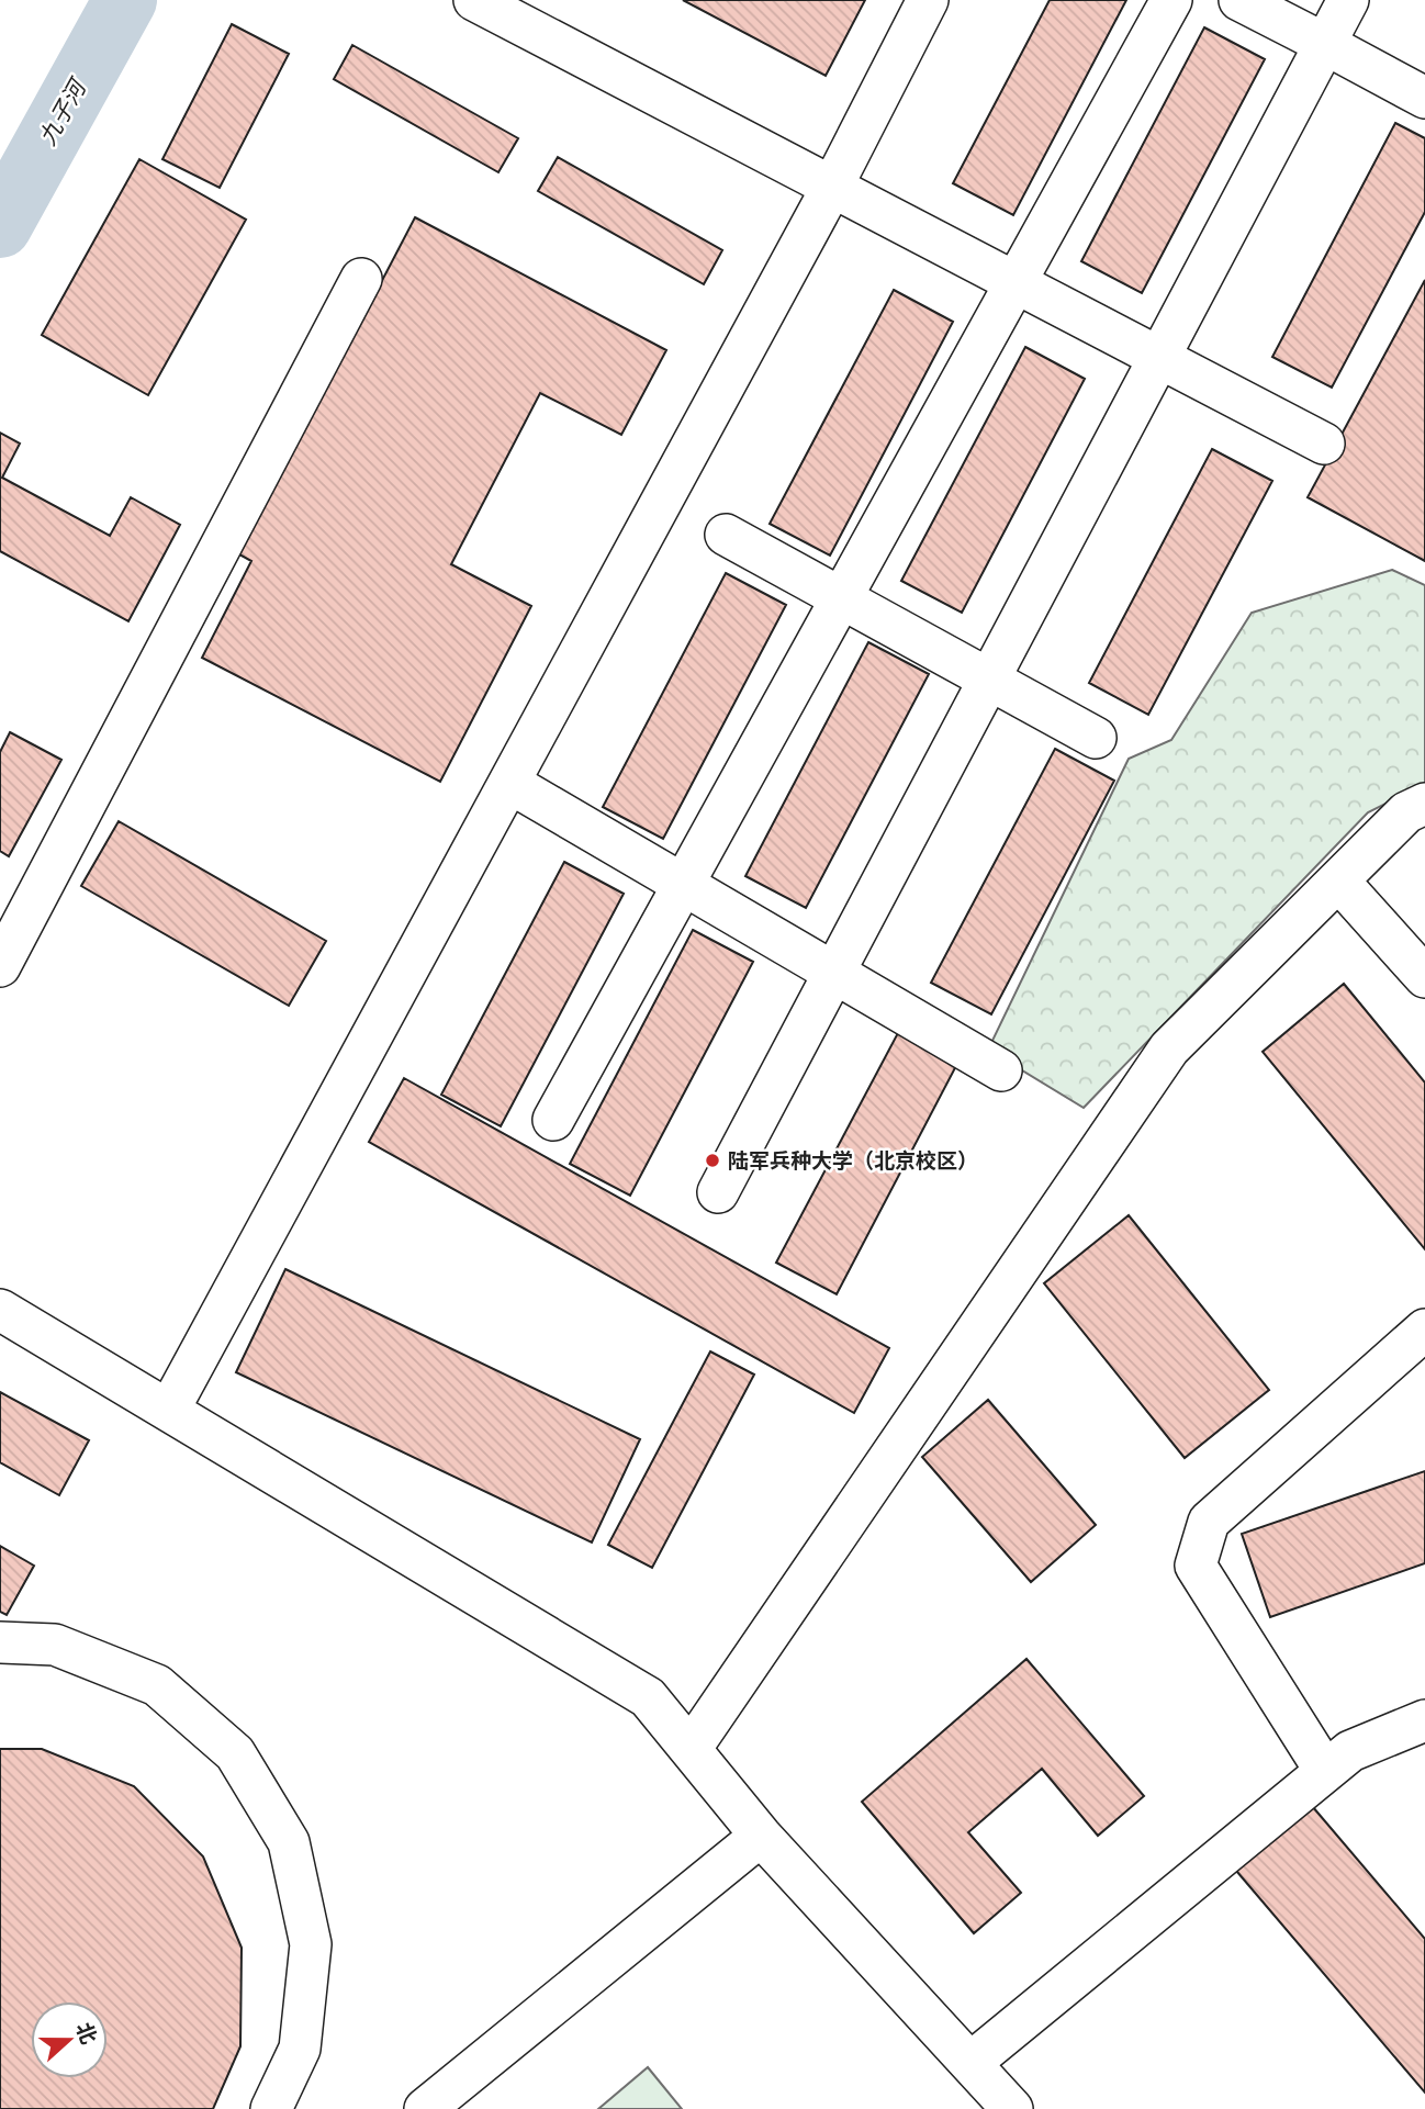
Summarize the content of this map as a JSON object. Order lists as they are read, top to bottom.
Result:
{
  "water": ["九子河"],
  "places": ["陆军兵种大学（北京校区）"],
  "north": "right"
}
